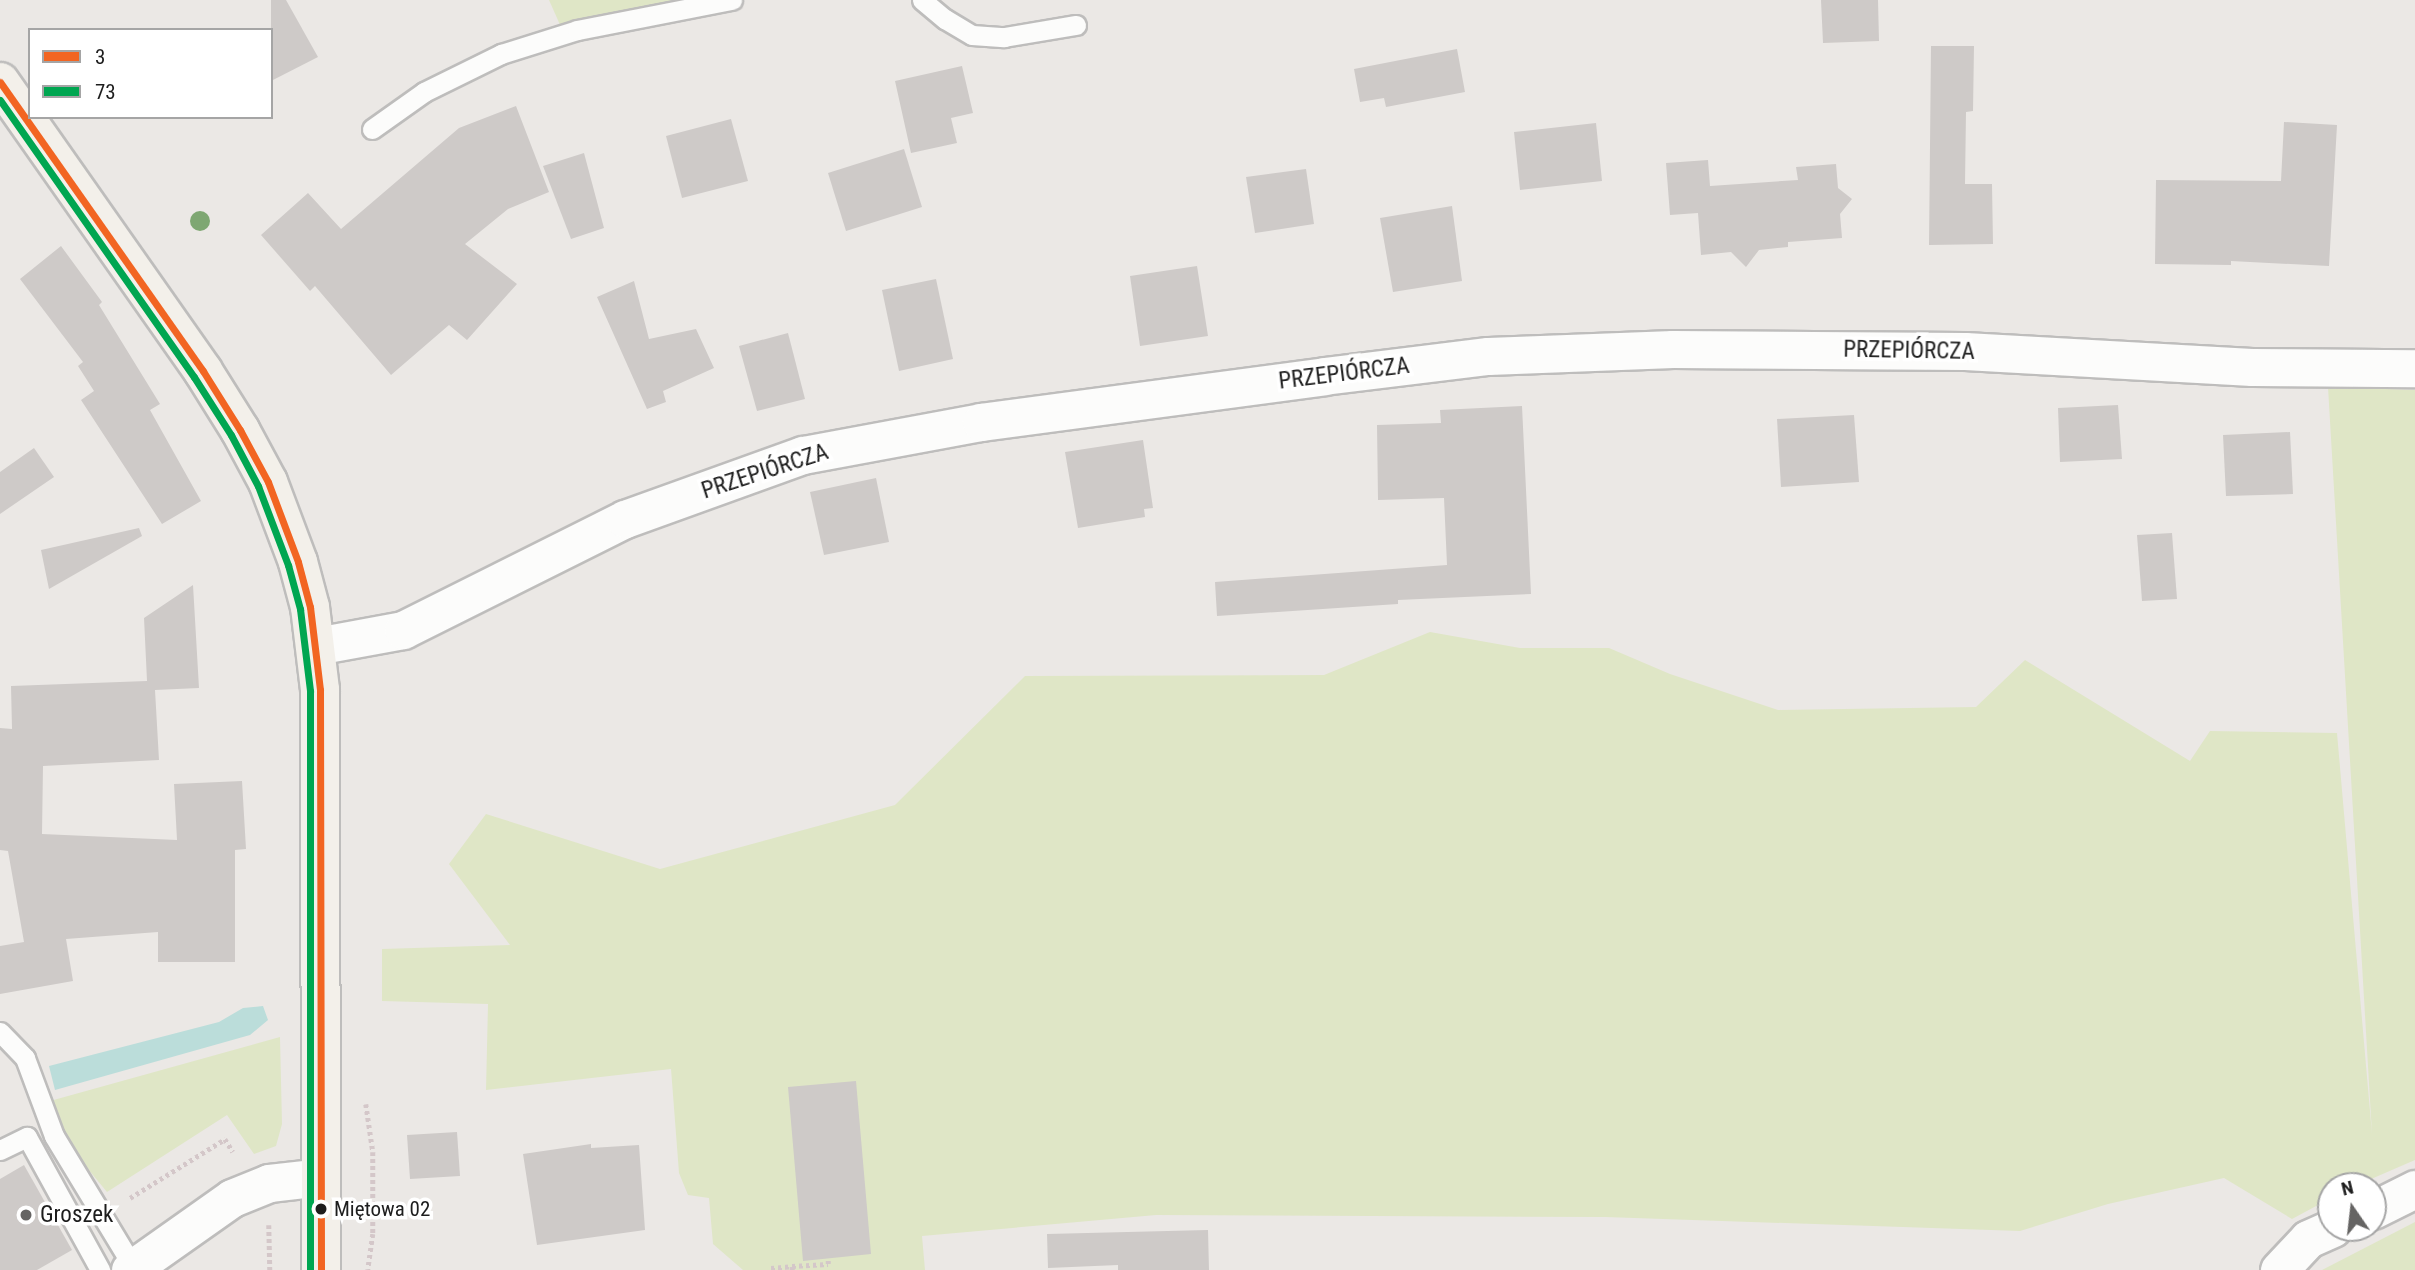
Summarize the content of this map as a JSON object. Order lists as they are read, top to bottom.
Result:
{
  "streets": {
    "street": ["PRZEPIÓRCZA"]
  },
  "places": ["Miętowa 02", "Groszek"],
  "lines": ["transit line 3", "transit line 73"],
  "legend": ["3", "73"],
  "north": "top"
}
